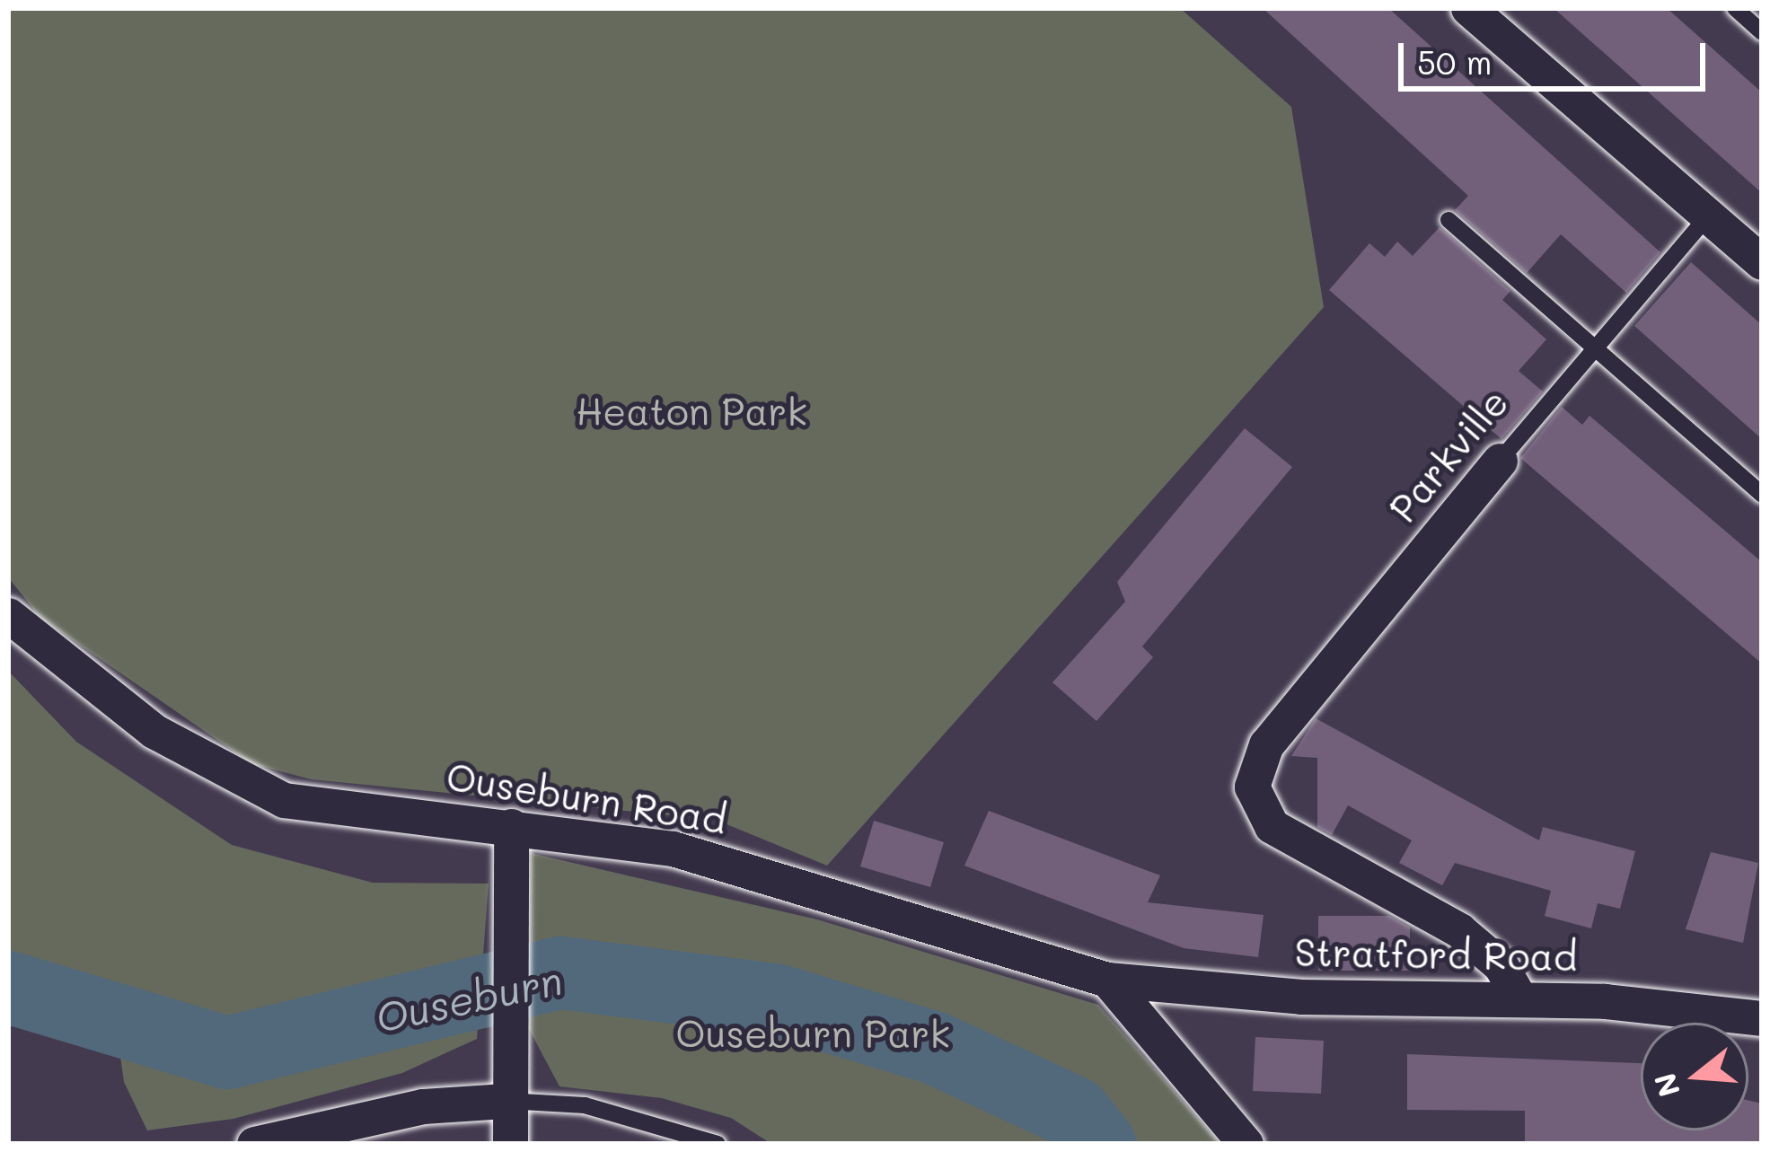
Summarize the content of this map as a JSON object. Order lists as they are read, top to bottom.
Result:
{
  "streets": {
    "street": ["Parkville", "Ouseburn Road", "Stratford Road"]
  },
  "crossings": [
    ["Parkville", "Stratford Road"],
    ["Ouseburn Road", "Stratford Road"]
  ],
  "water": ["Ouseburn"],
  "parks": ["Heaton Park", "Ouseburn Park"],
  "scale_bar": "50 m",
  "north": "left"
}
